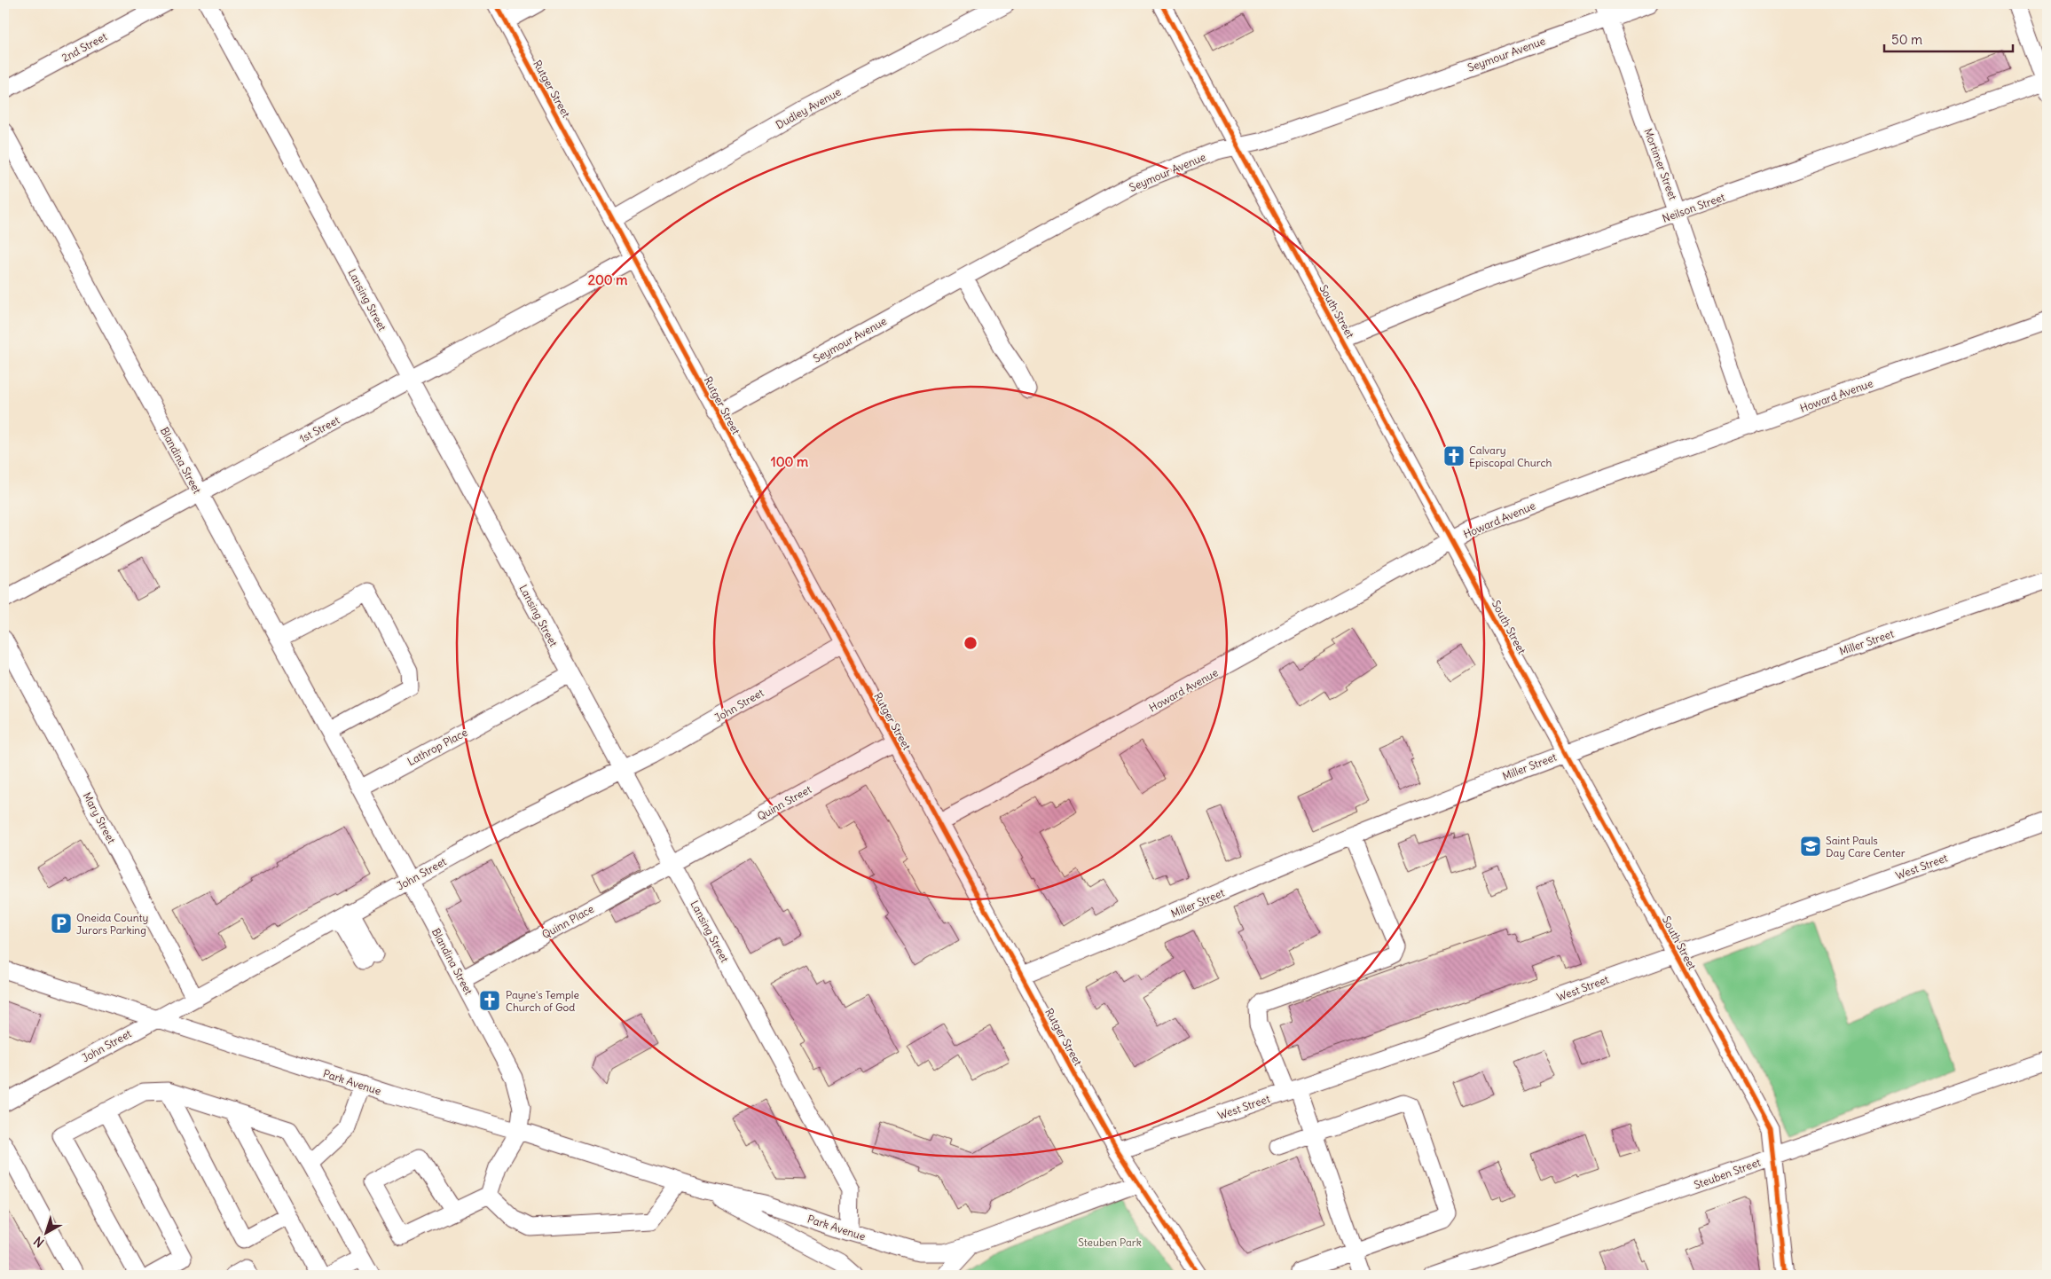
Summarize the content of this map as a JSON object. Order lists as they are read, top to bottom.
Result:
{
  "streets": {
    "street": [
      "2nd Street",
      "Seymour Avenue",
      "Rutger Street",
      "Dudley Avenue",
      "Mortimer Street",
      "Neilson Street",
      "Lansing Street",
      "South Street",
      "Howard Avenue",
      "1st Street",
      "Blandina Street",
      "Miller Street",
      "John Street",
      "Lathrop Place",
      "Quinn Street",
      "Mary Street",
      "West Street",
      "Quinn Place",
      "Park Avenue",
      "Steuben Street"
    ]
  },
  "crossings": [
    ["Seymour Avenue", "Rutger Street"],
    ["Seymour Avenue", "Mortimer Street"],
    ["Seymour Avenue", "South Street"],
    ["Rutger Street", "Dudley Avenue"],
    ["Rutger Street", "Howard Avenue"],
    ["Rutger Street", "1st Street"],
    ["Rutger Street", "Miller Street"],
    ["Rutger Street", "John Street"],
    ["Rutger Street", "Quinn Street"],
    ["Rutger Street", "West Street"],
    ["Mortimer Street", "Neilson Street"],
    ["Mortimer Street", "Howard Avenue"],
    ["Neilson Street", "South Street"],
    ["Lansing Street", "1st Street"],
    ["Lansing Street", "John Street"],
    ["Lansing Street", "Lathrop Place"],
    ["Lansing Street", "Quinn Street"],
    ["Lansing Street", "Quinn Place"],
    ["Lansing Street", "Park Avenue"],
    ["South Street", "Howard Avenue"],
    ["South Street", "Miller Street"],
    ["South Street", "West Street"],
    ["South Street", "Steuben Street"],
    ["1st Street", "Blandina Street"],
    ["Blandina Street", "John Street"],
    ["Blandina Street", "Lathrop Place"],
    ["Blandina Street", "Quinn Place"],
    ["Blandina Street", "Park Avenue"],
    ["John Street", "Mary Street"],
    ["John Street", "Park Avenue"],
    ["Quinn Street", "Quinn Place"]
  ],
  "parks": ["Steuben Park"],
  "places": {
    "church": ["Calvary Episcopal Church", "Payne's Temple Church of God"],
    "school or university": ["Saint Pauls Day Care Center"],
    "parking": ["Oneida County Jurors Parking"]
  },
  "scale_bar": "50 m",
  "north": "bottom left",
  "rings": ["200 m", "100 m"]
}
